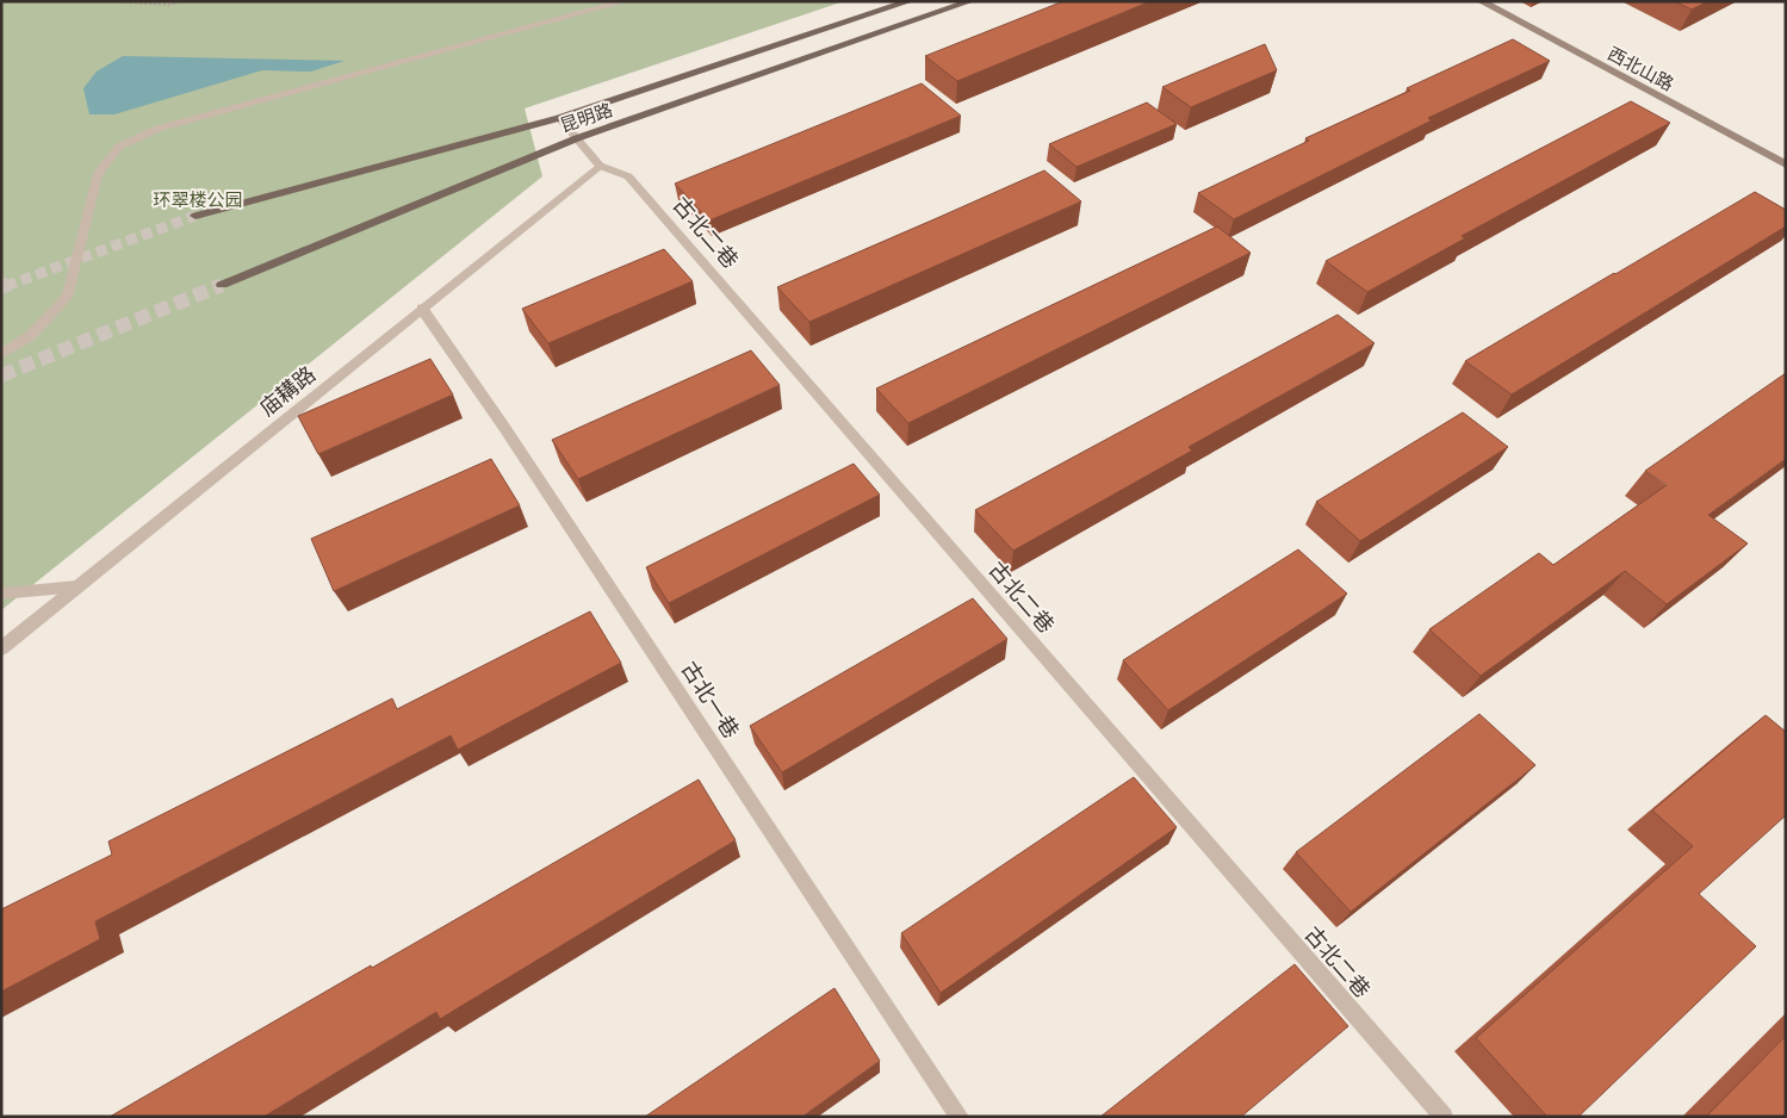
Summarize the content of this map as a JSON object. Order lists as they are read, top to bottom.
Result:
{
  "streets": {
    "main road": ["西北山路", "昆明路"],
    "street": ["古北二巷", "庙耩路", "古北一巷"]
  },
  "crossings": [
    ["昆明路", "古北二巷"],
    ["古北二巷", "庙耩路"],
    ["庙耩路", "古北一巷"]
  ],
  "parks": ["环翠楼公园"]
}
